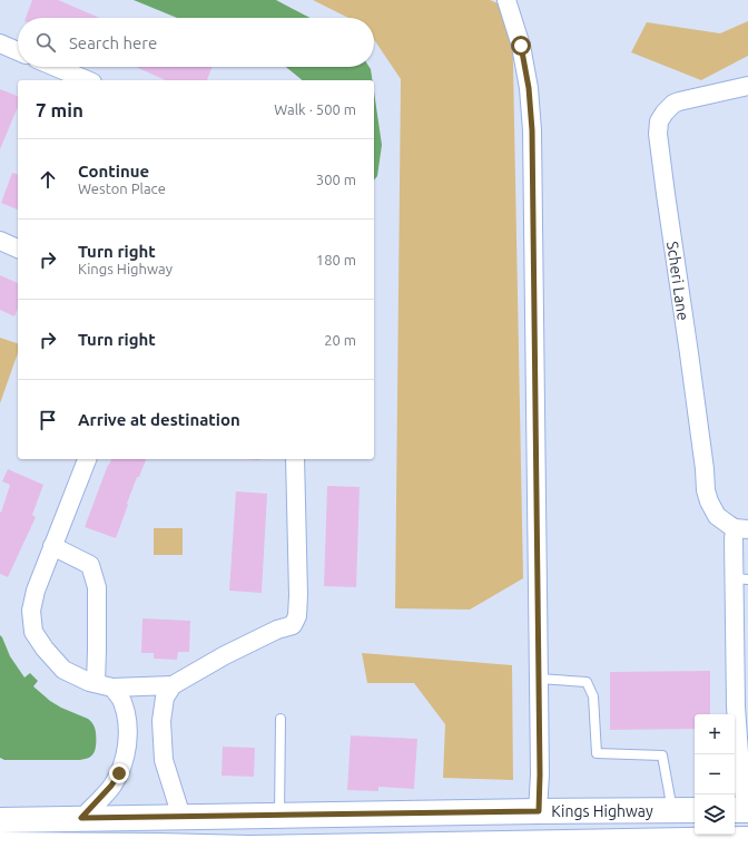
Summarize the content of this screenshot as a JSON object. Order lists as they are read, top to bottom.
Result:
{
  "streets": {
    "main road": ["Kings Highway"],
    "street": ["Scheri Lane"]
  },
  "page": {
    "search": "Search here",
    "heading": ["7 min", "Walk · 500 m"],
    "list": [
      ["Continue", "Weston Place", "300 m"],
      ["Turn right", "Kings Highway", "180 m"],
      ["Turn right", "20 m"],
      "Arrive at destination"
    ],
    "map_buttons": ["+", "−"]
  }
}
